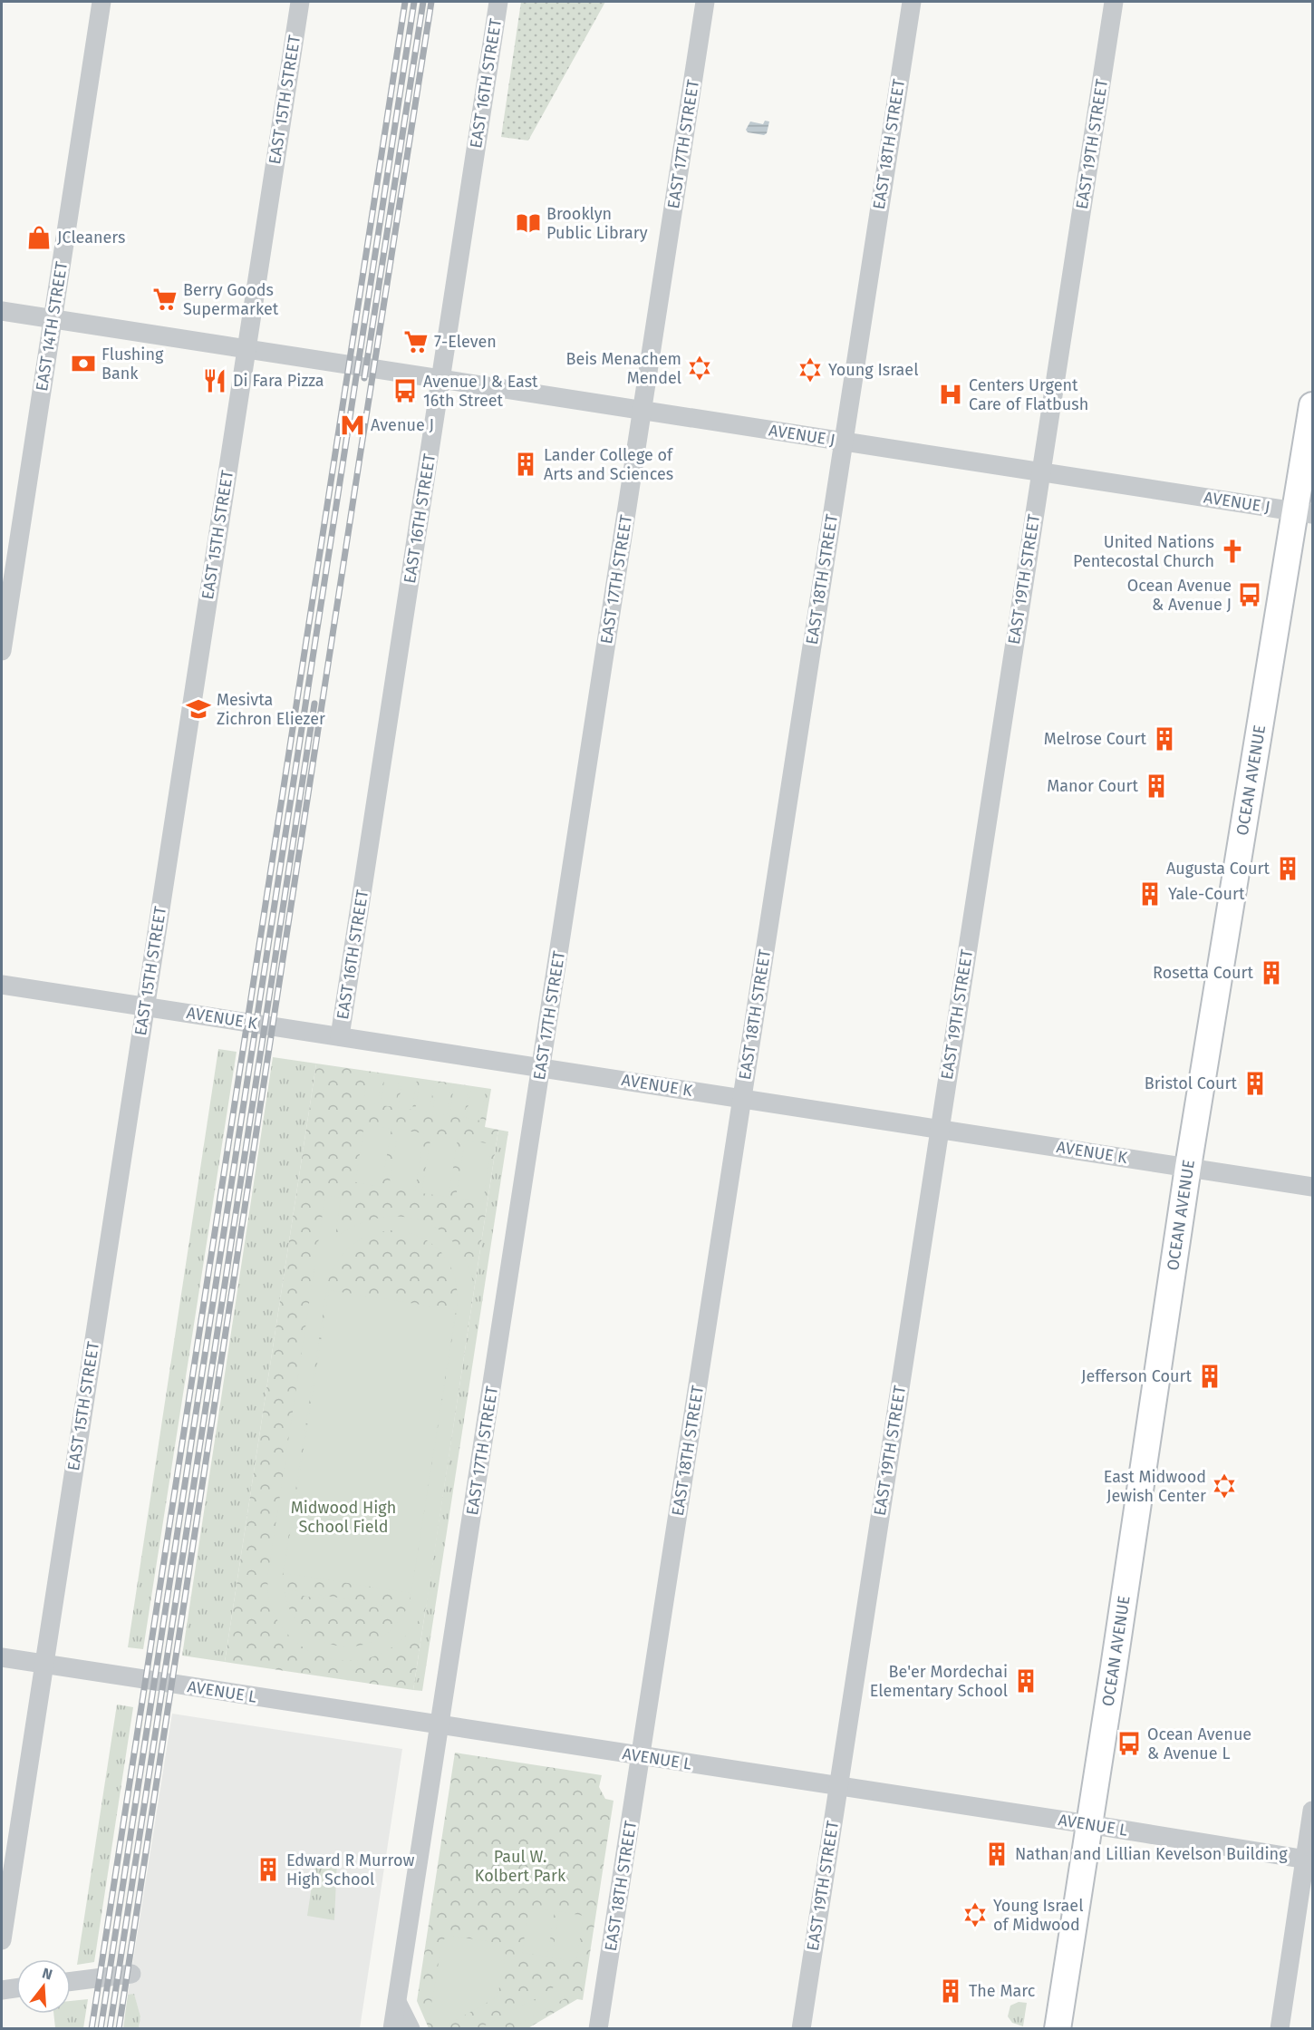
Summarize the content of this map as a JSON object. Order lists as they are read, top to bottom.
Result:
{
  "streets": {
    "main road": ["OCEAN AVENUE"],
    "street": [
      "EAST 16TH STREET",
      "EAST 15TH STREET",
      "EAST 17TH STREET",
      "EAST 18TH STREET",
      "EAST 19TH STREET",
      "EAST 14TH STREET",
      "AVENUE J",
      "AVENUE K",
      "AVENUE L"
    ]
  },
  "crossings": [
    ["EAST 16TH STREET", "AVENUE J"],
    ["EAST 16TH STREET", "AVENUE K"],
    ["EAST 15TH STREET", "AVENUE J"],
    ["EAST 15TH STREET", "AVENUE K"],
    ["EAST 15TH STREET", "AVENUE L"],
    ["EAST 17TH STREET", "AVENUE J"],
    ["EAST 17TH STREET", "AVENUE K"],
    ["EAST 17TH STREET", "AVENUE L"],
    ["EAST 18TH STREET", "AVENUE J"],
    ["EAST 18TH STREET", "AVENUE K"],
    ["EAST 18TH STREET", "AVENUE L"],
    ["EAST 19TH STREET", "AVENUE J"],
    ["EAST 19TH STREET", "AVENUE K"],
    ["EAST 19TH STREET", "AVENUE L"],
    ["EAST 14TH STREET", "AVENUE J"],
    ["AVENUE J", "OCEAN AVENUE"],
    ["OCEAN AVENUE", "AVENUE K"],
    ["OCEAN AVENUE", "AVENUE L"]
  ],
  "parks": ["Midwood High School Field", "Paul W. Kolbert Park"],
  "places": {
    "library": ["Brooklyn Public Library"],
    "shop": ["JCleaners"],
    "supermarket": ["Berry Goods Supermarket", "7-Eleven"],
    "bank": ["Flushing Bank"],
    "synagogue": [
      "Beis Menachem Mendel",
      "Young Israel",
      "East Midwood Jewish Center",
      "Young Israel of Midwood"
    ],
    "restaurant": ["Di Fara Pizza"],
    "bus stop": ["Avenue J & East 16th Street", "Ocean Avenue & Avenue J", "Ocean Avenue & Avenue L"],
    "hospital": ["Centers Urgent Care of Flatbush"],
    "metro station": ["Avenue J"],
    "building": [
      "Lander College of Arts and Sciences",
      "Melrose Court",
      "Manor Court",
      "Augusta Court",
      "Yale-Court",
      "Rosetta Court",
      "Bristol Court",
      "Jefferson Court",
      "Be'er Mordechai Elementary School",
      "Nathan and Lillian Kevelson Building",
      "Edward R Murrow High School",
      "The Marc"
    ],
    "church": ["United Nations Pentecostal Church"],
    "school or university": ["Mesivta Zichron Eliezer"]
  },
  "north": "top"
}
